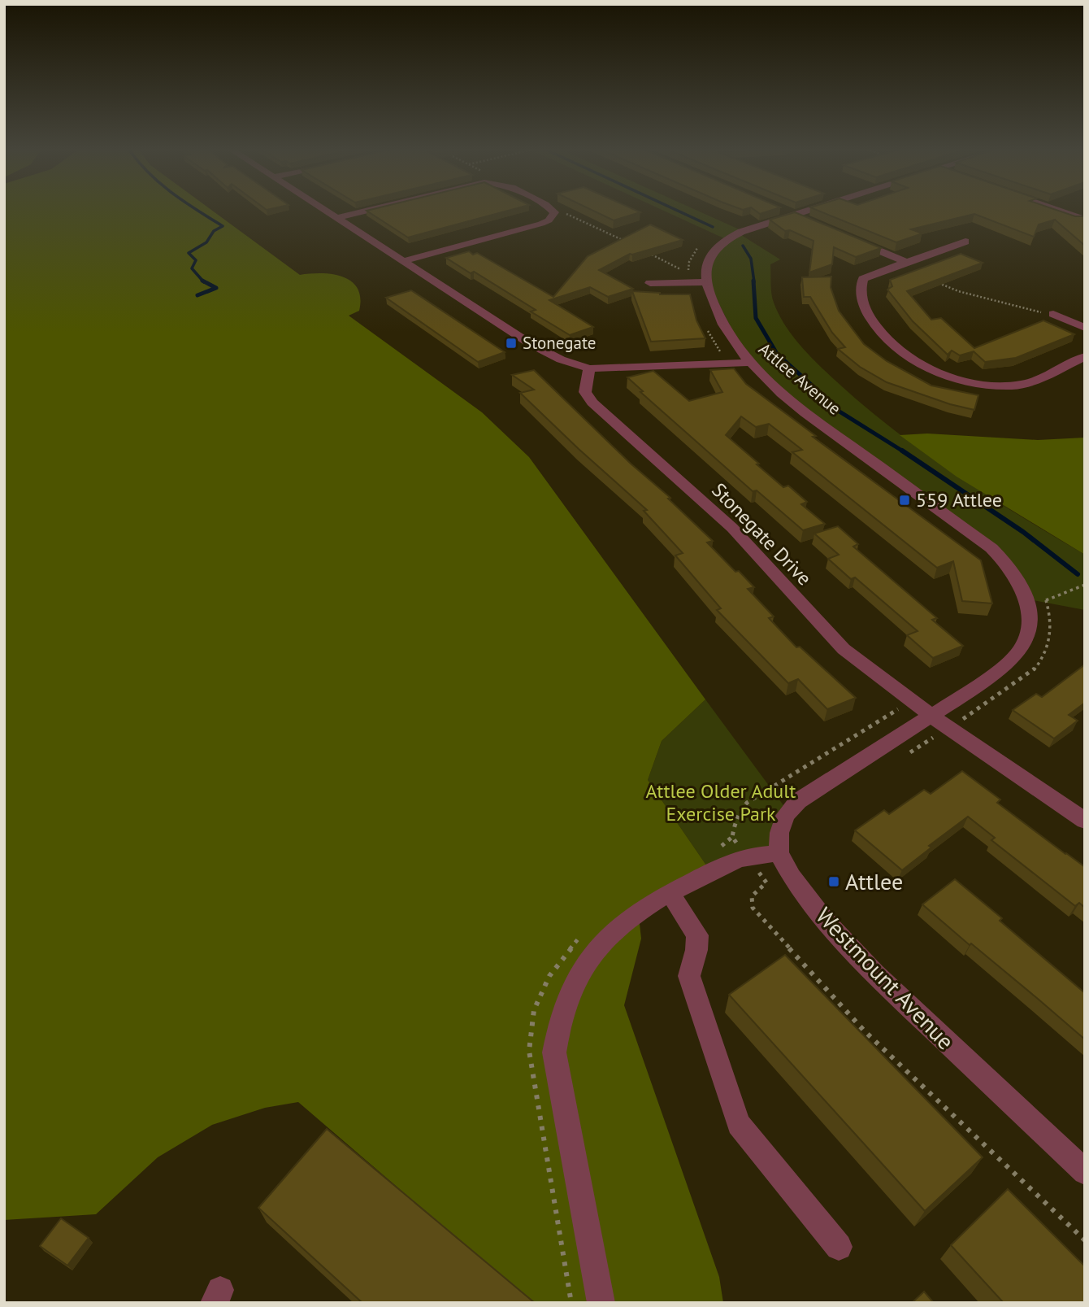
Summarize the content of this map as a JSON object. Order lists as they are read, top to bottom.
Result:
{
  "streets": {
    "street": ["Attlee Avenue", "Stonegate Drive", "Westmount Avenue"]
  },
  "crossings": [
    ["Attlee Avenue", "Stonegate Drive"]
  ],
  "parks": ["Attlee Older Adult Exercise Park"],
  "places": {
    "transit": ["Stonegate", "559 Attlee", "Attlee"]
  }
}
